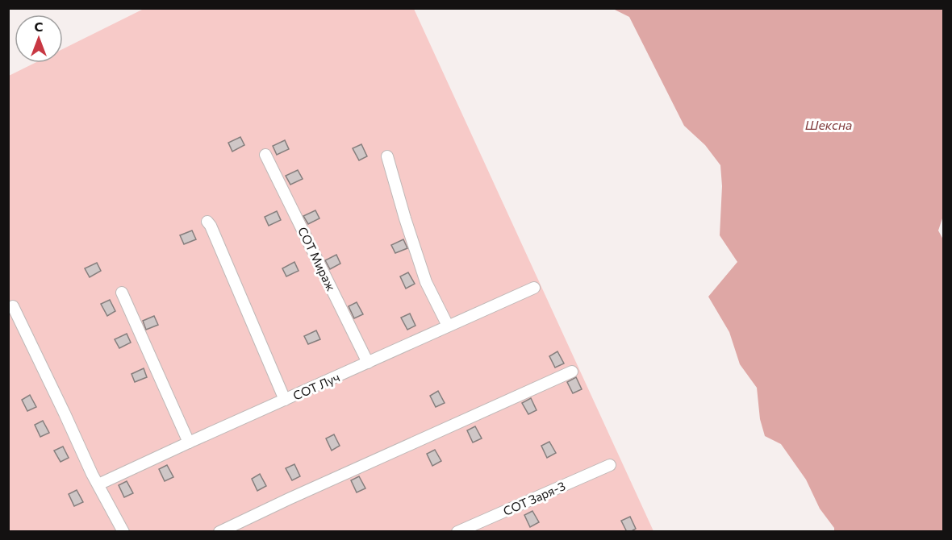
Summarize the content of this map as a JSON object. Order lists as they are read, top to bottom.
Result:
{
  "streets": {
    "street": ["СОТ Мираж", "СОТ Луч", "СОТ Заря-3"]
  },
  "crossings": [
    ["СОТ Мираж", "СОТ Луч"]
  ],
  "water": ["Шексна"],
  "north": "top"
}
